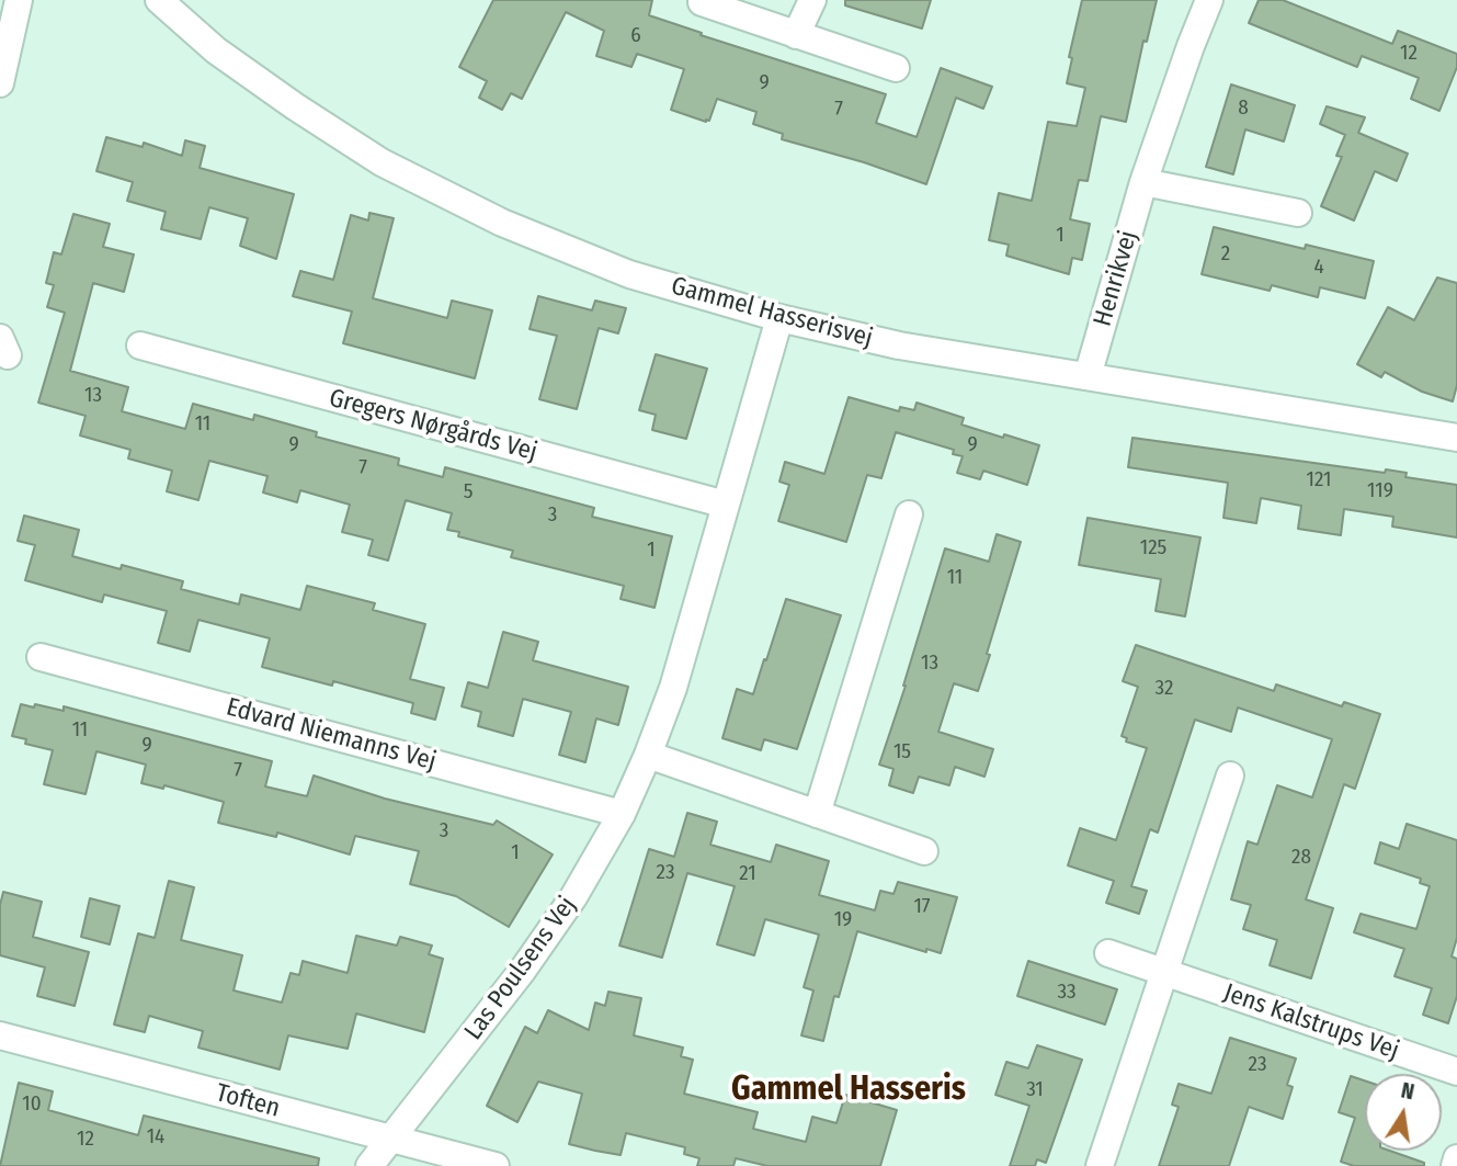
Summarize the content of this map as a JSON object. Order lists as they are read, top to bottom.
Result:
{
  "streets": {
    "street": [
      "Henrikvej",
      "Gammel Hasserisvej",
      "Gregers Nørgårds Vej",
      "Edvard Niemanns Vej",
      "Las Poulsens Vej",
      "Jens Kalstrups Vej",
      "Toften"
    ]
  },
  "crossings": [
    ["Henrikvej", "Gammel Hasserisvej"],
    ["Gammel Hasserisvej", "Las Poulsens Vej"],
    ["Gregers Nørgårds Vej", "Las Poulsens Vej"],
    ["Edvard Niemanns Vej", "Las Poulsens Vej"],
    ["Las Poulsens Vej", "Toften"]
  ],
  "districts": ["Gammel Hasseris"],
  "house_numbers": [
    "6",
    "12",
    "9",
    "8",
    "7",
    "1",
    "2",
    "4",
    "13",
    "11",
    "9",
    "9",
    "7",
    "121",
    "119",
    "5",
    "3",
    "125",
    "1",
    "11",
    "13",
    "32",
    "11",
    "9",
    "15",
    "7",
    "3",
    "1",
    "28",
    "23",
    "21",
    "17",
    "19",
    "33",
    "23",
    "31",
    "10",
    "14",
    "12"
  ],
  "north": "top"
}
